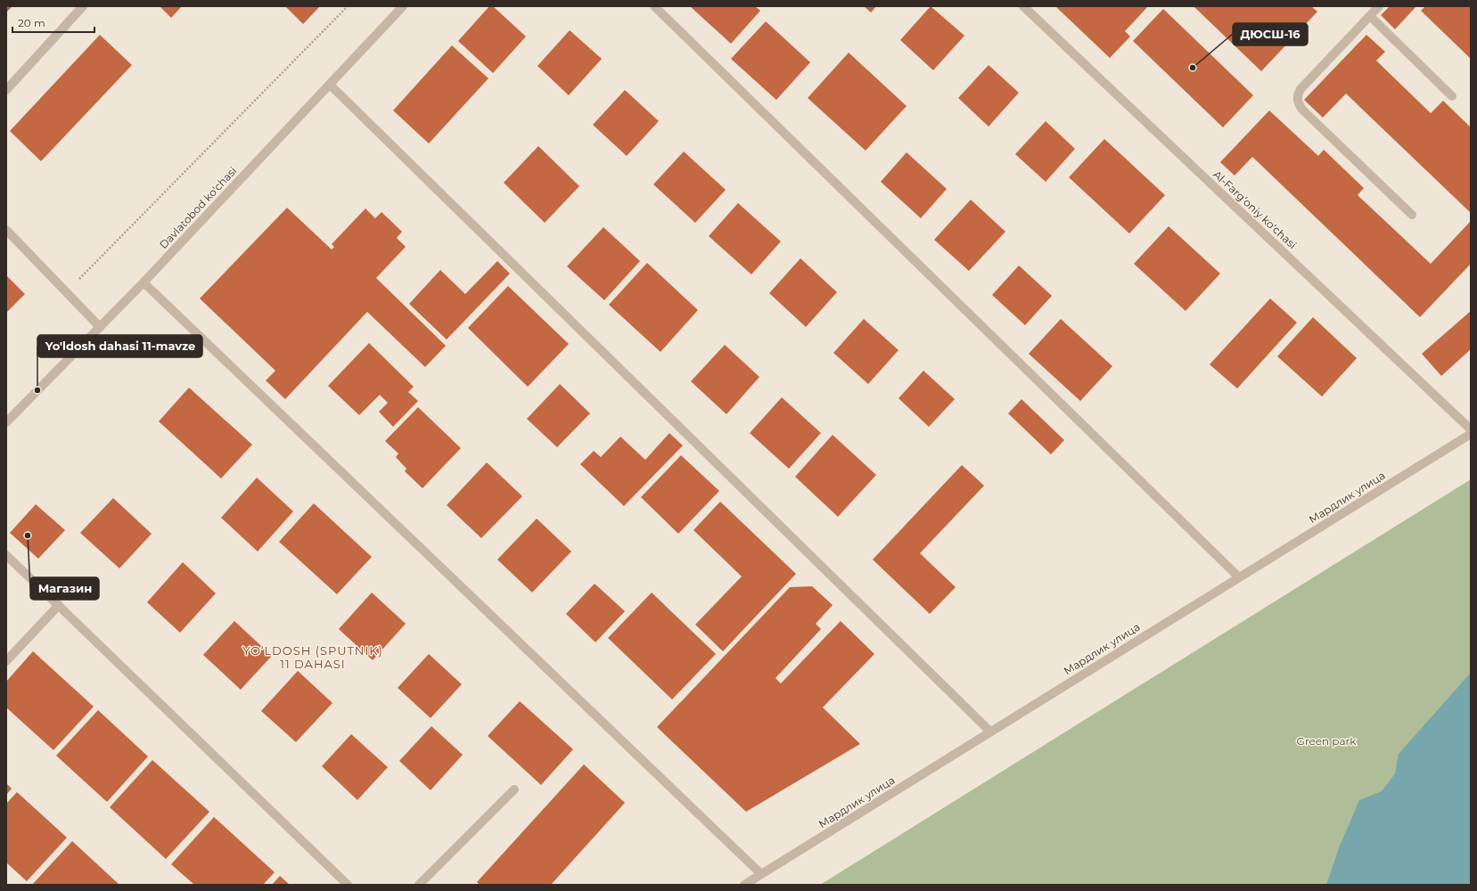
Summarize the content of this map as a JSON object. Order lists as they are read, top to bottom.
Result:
{
  "streets": {
    "street": ["Davlatobod ko'chasi", "Al-Farg‘oniy ko‘chasi", "Мардлик улица"]
  },
  "districts": ["YO‘LDOSH (SPUTNIK) 11 DAHASI"],
  "parks": ["Green park"],
  "places": ["ДЮСШ-16", "Yo'ldosh dahasi 11-mavze", "Магазин"],
  "scale_bar": "20 m"
}
